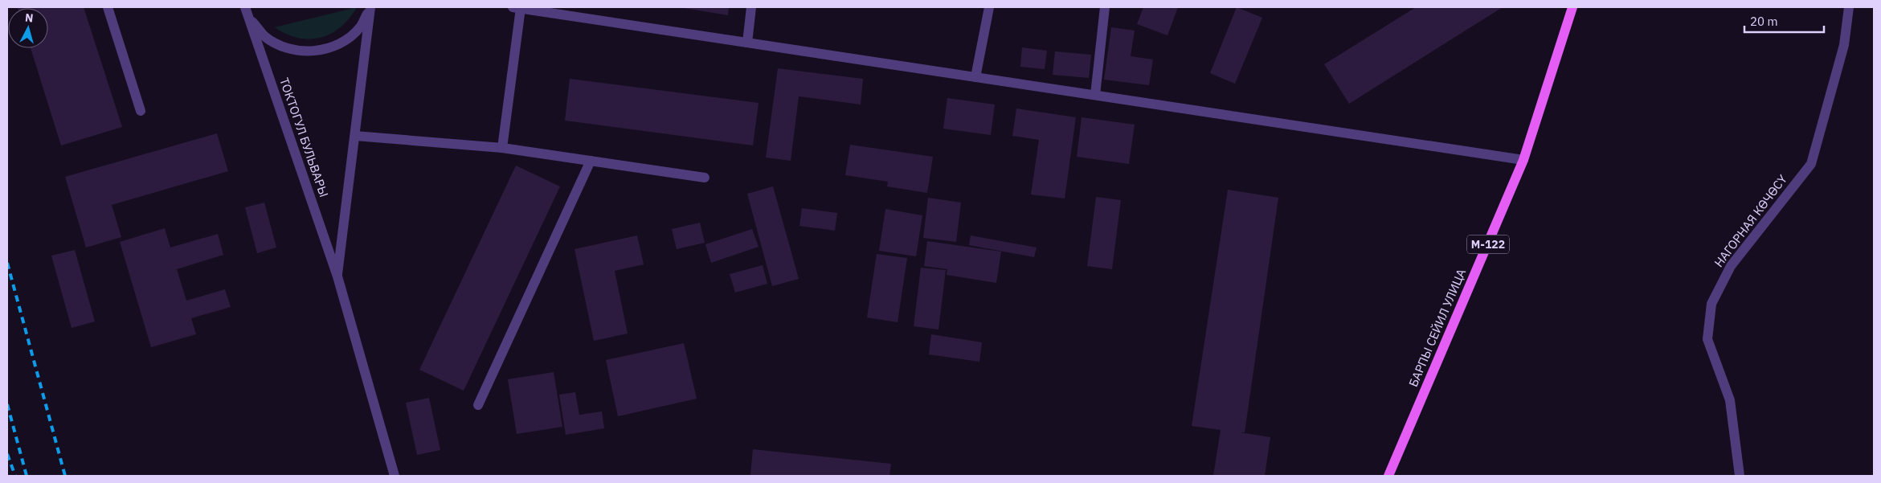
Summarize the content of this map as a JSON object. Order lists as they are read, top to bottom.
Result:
{
  "streets": {
    "main road": ["М-122", "БАРПЫ СЕЙИЛ УЛИЦА"],
    "street": ["ТОКТОГУЛ БУЛЬВАРЫ", "НАГОРНАЯ КӨЧӨСҮ"]
  },
  "scale_bar": "20 m",
  "north": "top"
}
